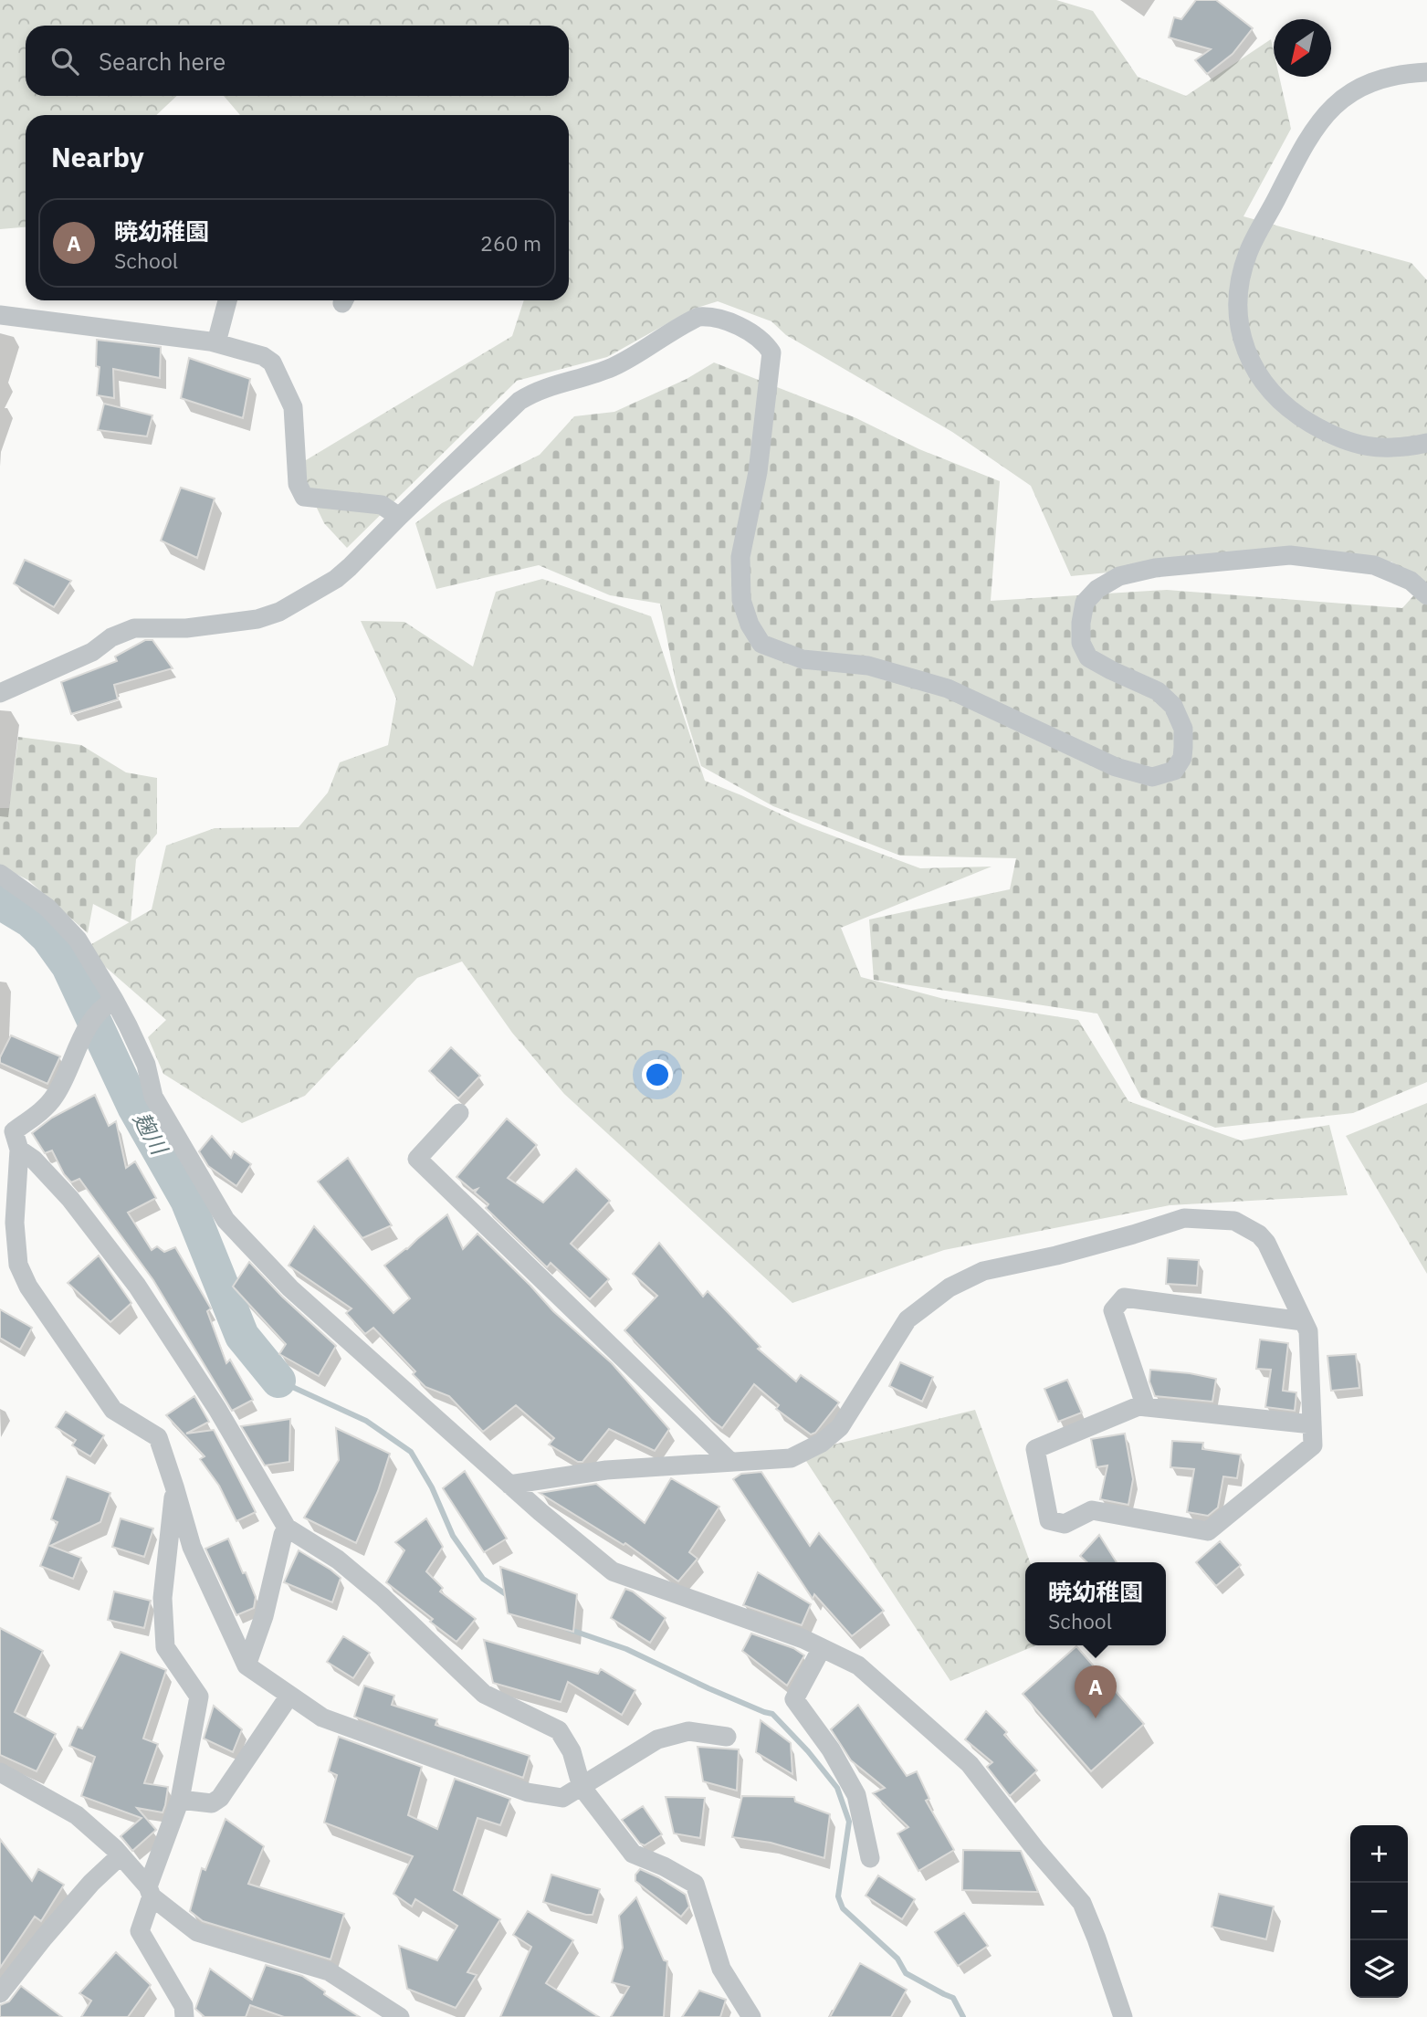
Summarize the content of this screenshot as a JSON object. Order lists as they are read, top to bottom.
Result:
{
  "water": ["麹川"],
  "north": "bottom left",
  "page": {
    "search": "Search here",
    "heading": "Nearby",
    "list": [
      {
        "mark": "A",
        "name": "暁幼稚園",
        "note": "School",
        "value": "260 m"
      }
    ],
    "popup": ["暁幼稚園", "School"],
    "pins": "A",
    "map_buttons": ["+", "−"]
  }
}
